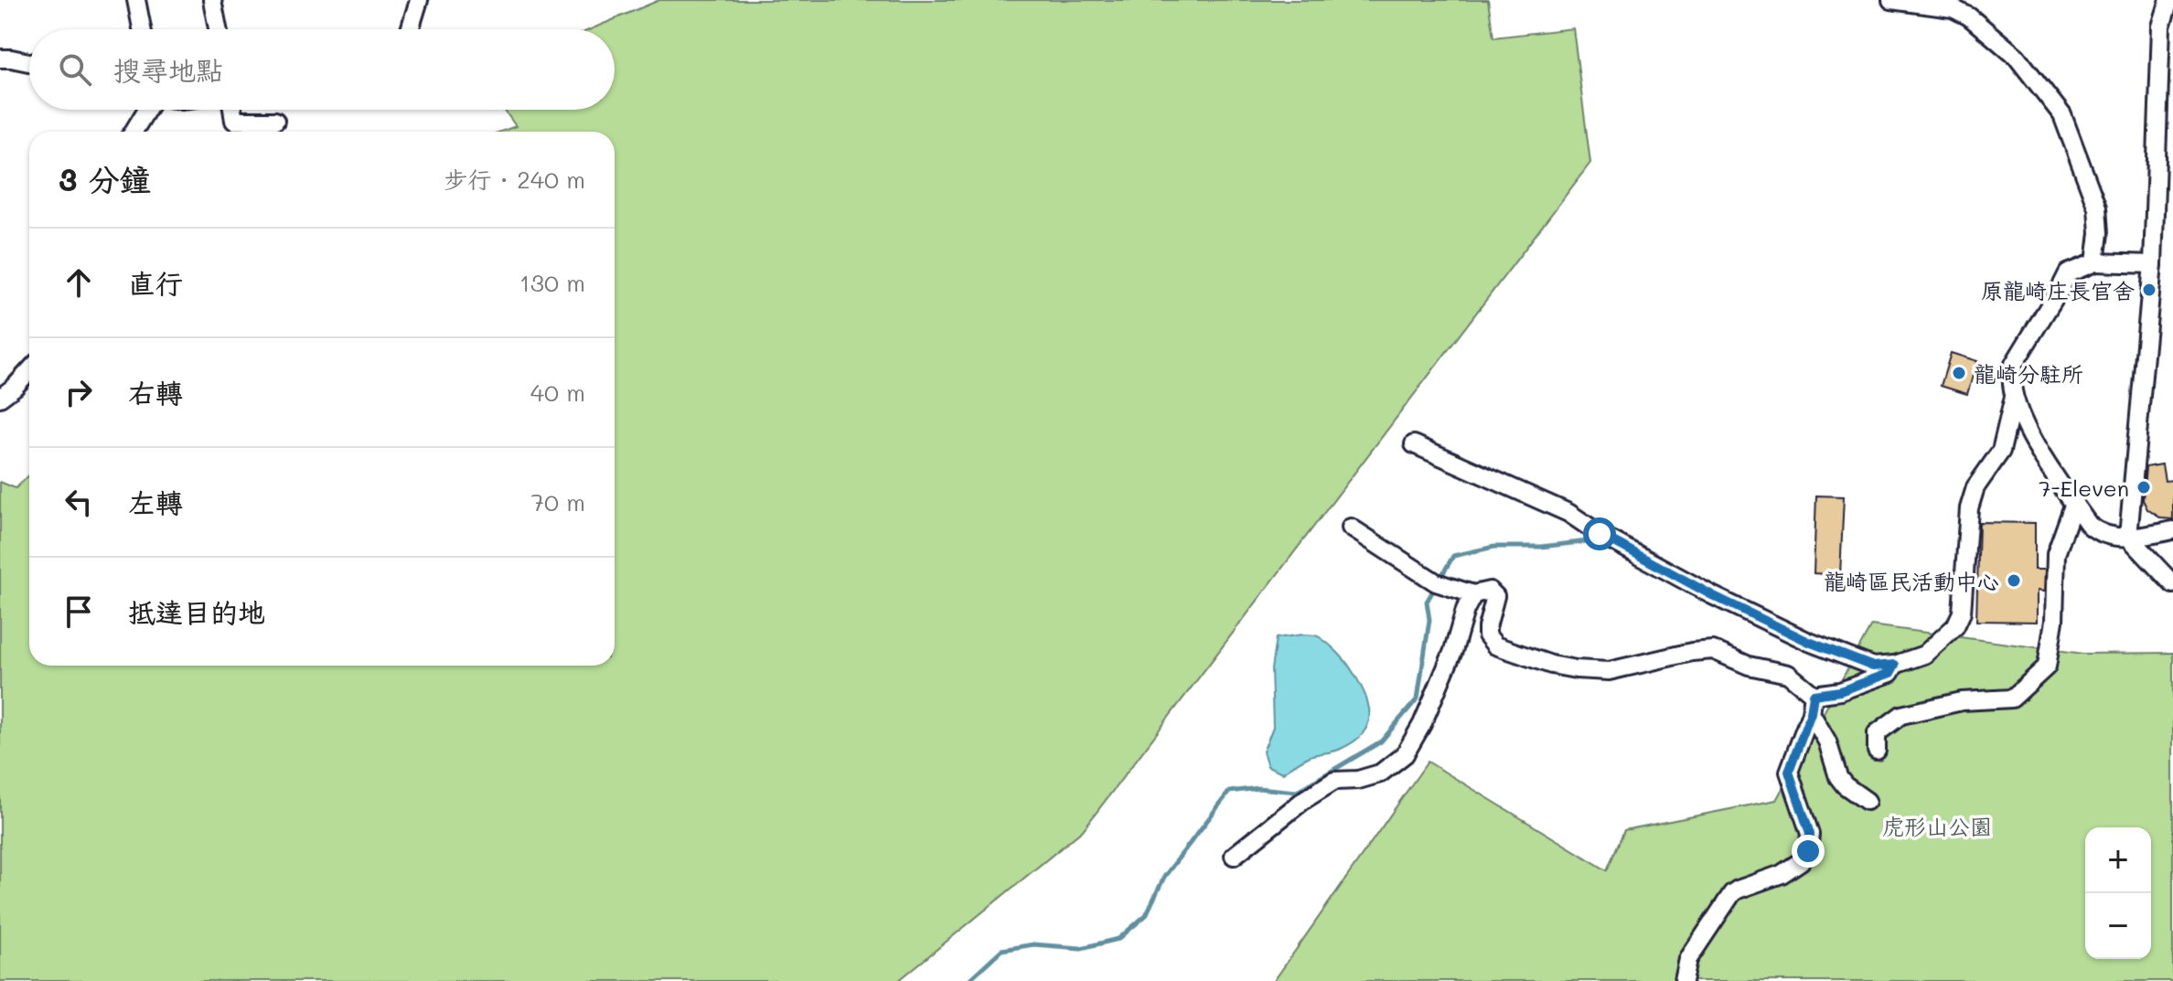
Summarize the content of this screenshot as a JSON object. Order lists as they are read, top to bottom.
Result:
{
  "parks": ["虎形山公園"],
  "places": [
    "原龍崎庄長官舍",
    "龍崎分駐所",
    "7-Eleven",
    "龍崎區民活動中心"
  ],
  "page": {
    "search": "搜尋地點",
    "heading": ["3 分鐘", "步行 · 240 m"],
    "list": [
      ["直行", "130 m"],
      ["右轉", "40 m"],
      ["左轉", "70 m"],
      "抵達目的地"
    ],
    "map_buttons": ["+", "−"]
  }
}
